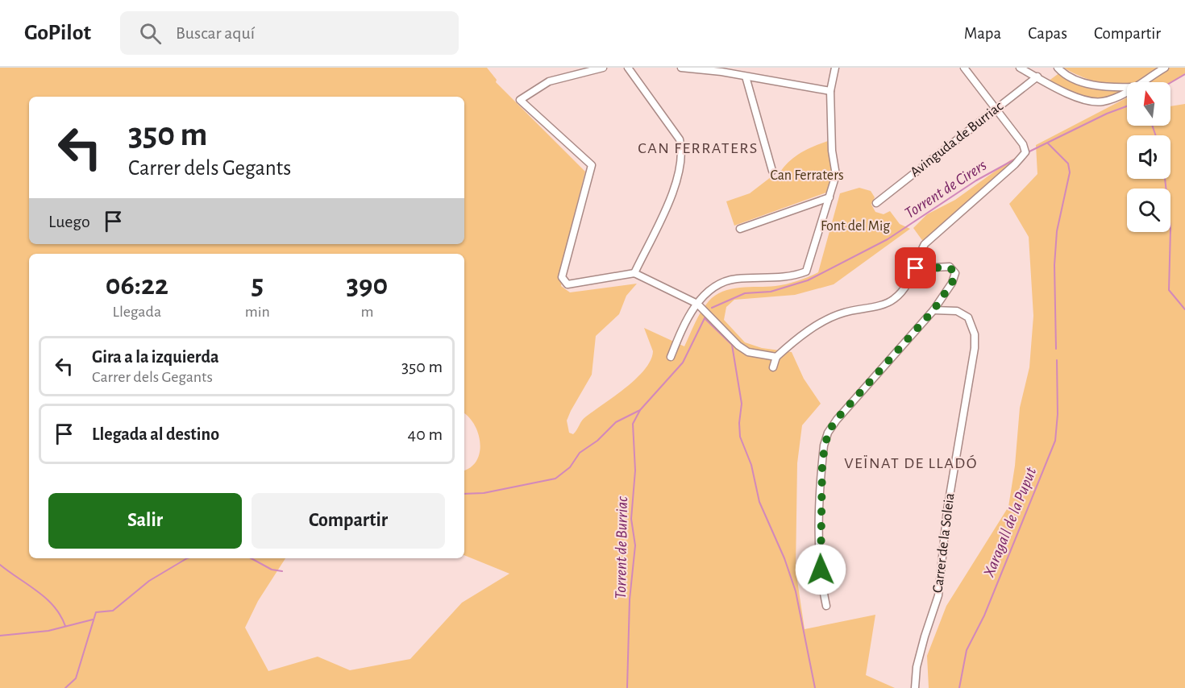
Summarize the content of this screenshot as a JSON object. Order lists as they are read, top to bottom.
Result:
{
  "streets": {
    "street": ["Avinguda de Burriac", "Carrer de la Soleia"]
  },
  "districts": ["CAN FERRATERS", "VEÏNAT DE LLADÓ"],
  "water": ["Torrent de Cirers", "Xaragall de la Puput", "Torrent de Burriac"],
  "parks": ["Can Ferraters", "Font del Mig"],
  "north": "top",
  "page": {
    "header": "GoPilot",
    "search": "Buscar aquí",
    "nav": ["Mapa", "Capas", "Compartir"],
    "turn": ["350 m", "Carrer dels Gegants"],
    "then": "Luego",
    "eta": [
      "06:22",
      "Llegada",
      "5",
      "min",
      "390",
      "m"
    ],
    "list": [
      {
        "name": "Gira a la izquierda",
        "note": "Carrer dels Gegants",
        "value": "350 m"
      },
      {
        "name": "Llegada al destino",
        "value": "40 m"
      }
    ],
    "buttons": ["Salir", "Compartir"]
  }
}
